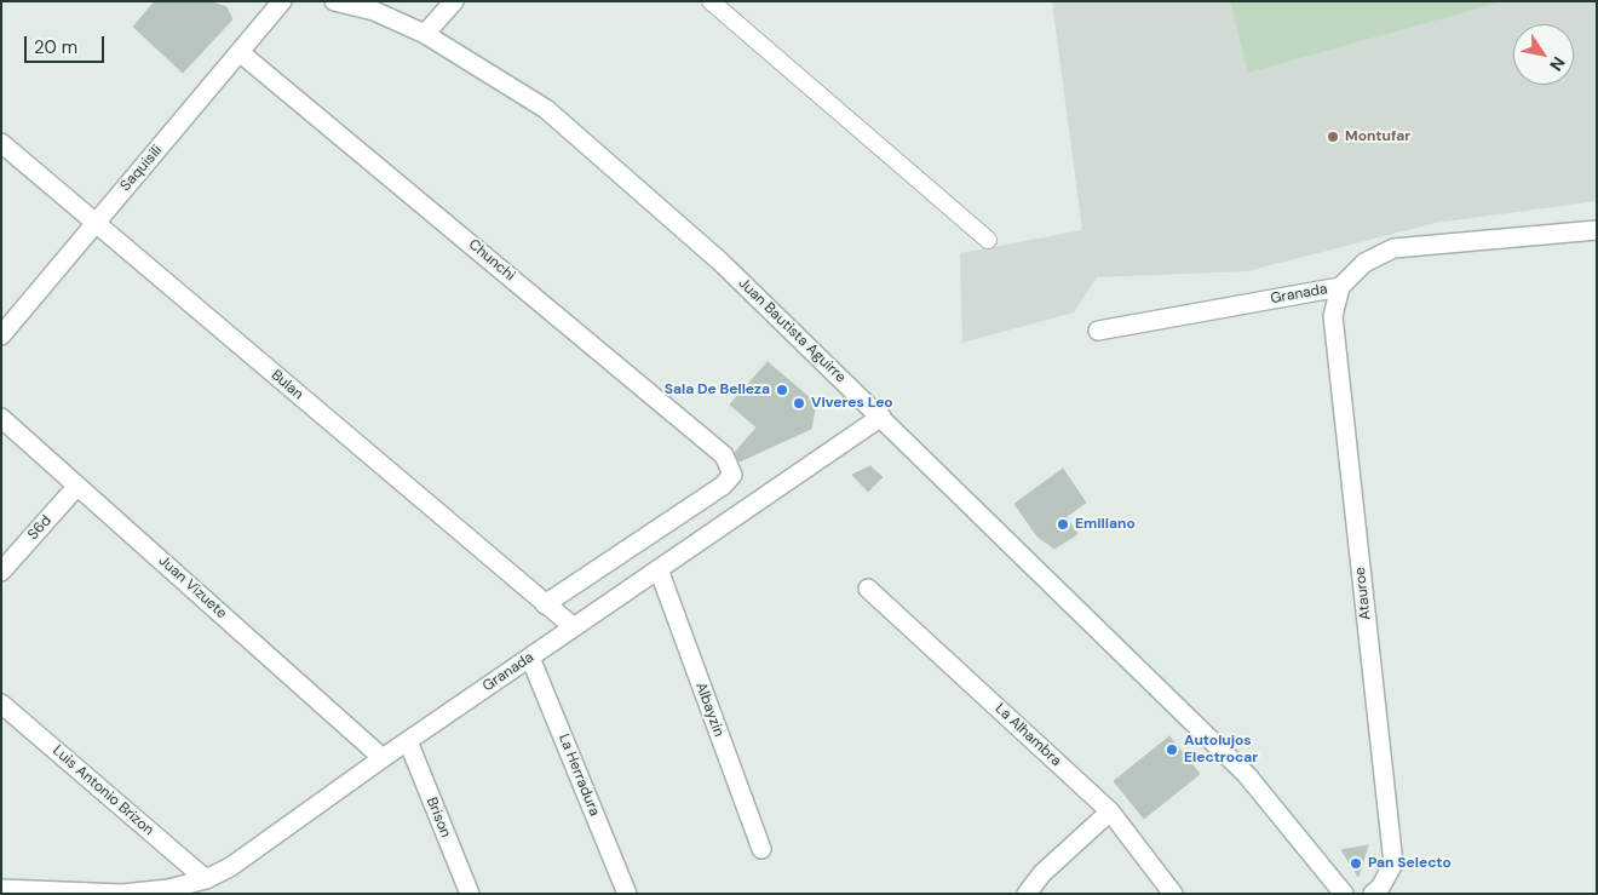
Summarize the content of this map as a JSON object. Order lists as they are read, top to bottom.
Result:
{
  "streets": {
    "street": [
      "Saquisili",
      "Chunchi",
      "Granada",
      "Juan Bautista Aguirre",
      "Bulan",
      "S6d",
      "Juan Vizuete",
      "Atauroe",
      "Albayzin",
      "La Alhambra",
      "La Herradura",
      "Luis Antonio Brizon",
      "Brison"
    ]
  },
  "crossings": [
    ["Saquisili", "Chunchi"],
    ["Saquisili", "Bulan"],
    ["Chunchi", "Bulan"],
    ["Granada", "Juan Bautista Aguirre"],
    ["Granada", "Bulan"],
    ["Granada", "Juan Vizuete"],
    ["Granada", "Atauroe"],
    ["Granada", "Albayzin"],
    ["Granada", "La Herradura"],
    ["Granada", "Luis Antonio Brizon"],
    ["Granada", "Brison"],
    ["S6d", "Juan Vizuete"]
  ],
  "places": [
    "Montufar",
    "Sala De Belleza",
    "Viveres Leo",
    "Emiliano",
    "Autolujos Electrocar",
    "Pan Selecto"
  ],
  "scale_bar": "20 m",
  "north": "bottom right"
}
